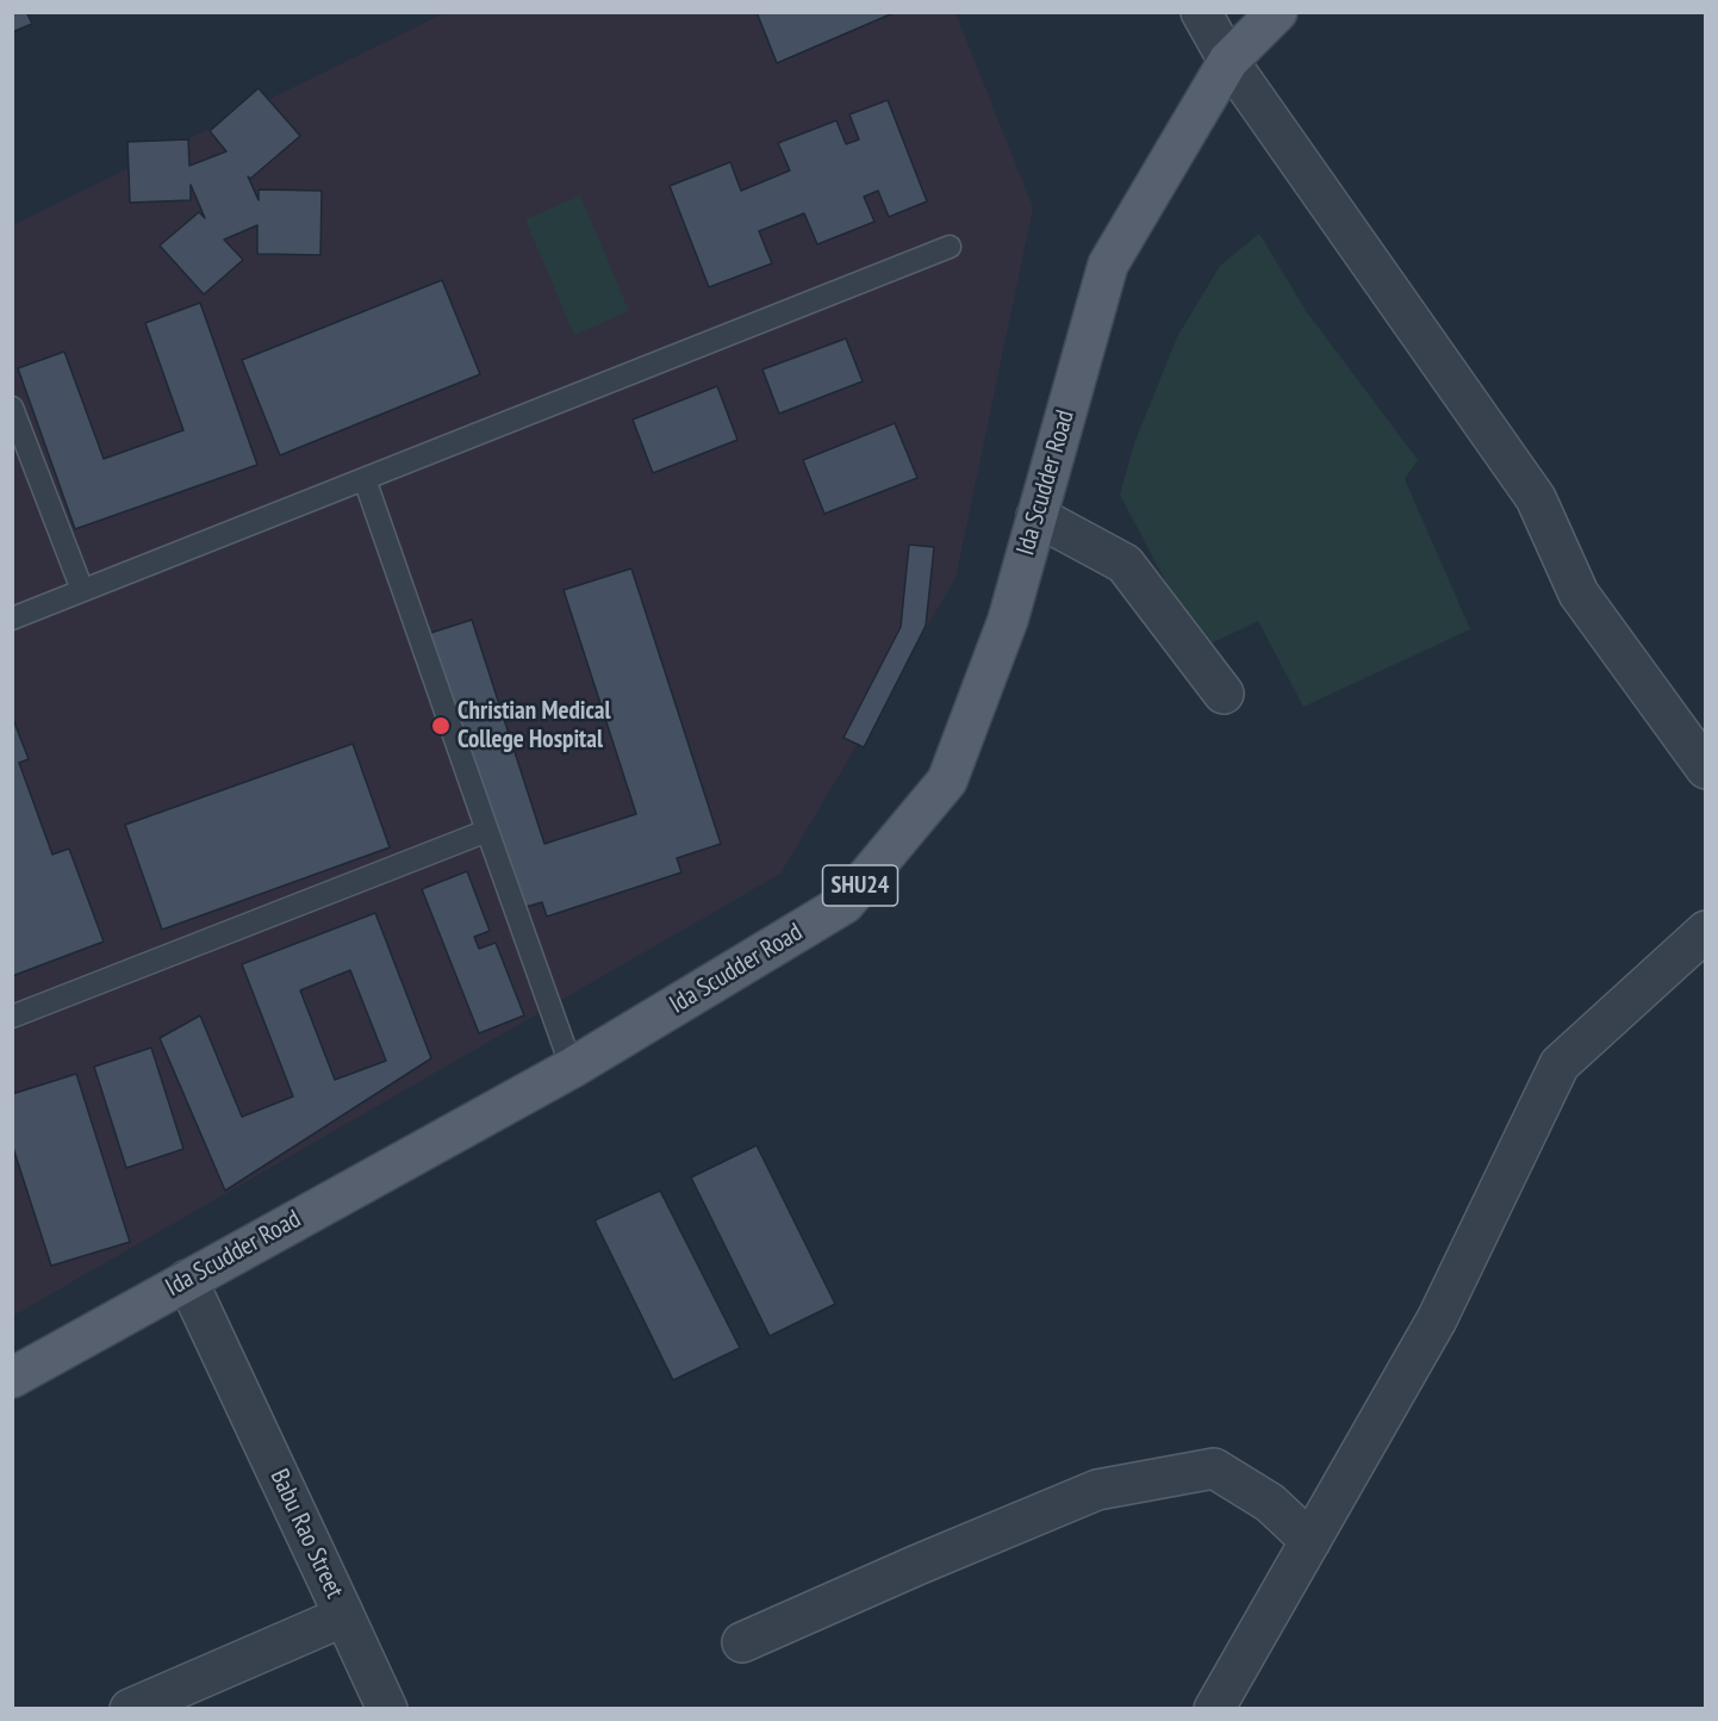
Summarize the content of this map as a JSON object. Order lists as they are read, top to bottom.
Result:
{
  "streets": {
    "main road": ["Ida Scudder Road", "SHU24"],
    "street": ["Babu Rao Street"]
  },
  "crossings": [
    ["Ida Scudder Road", "Babu Rao Street"]
  ],
  "places": ["Christian Medical College Hospital"]
}
